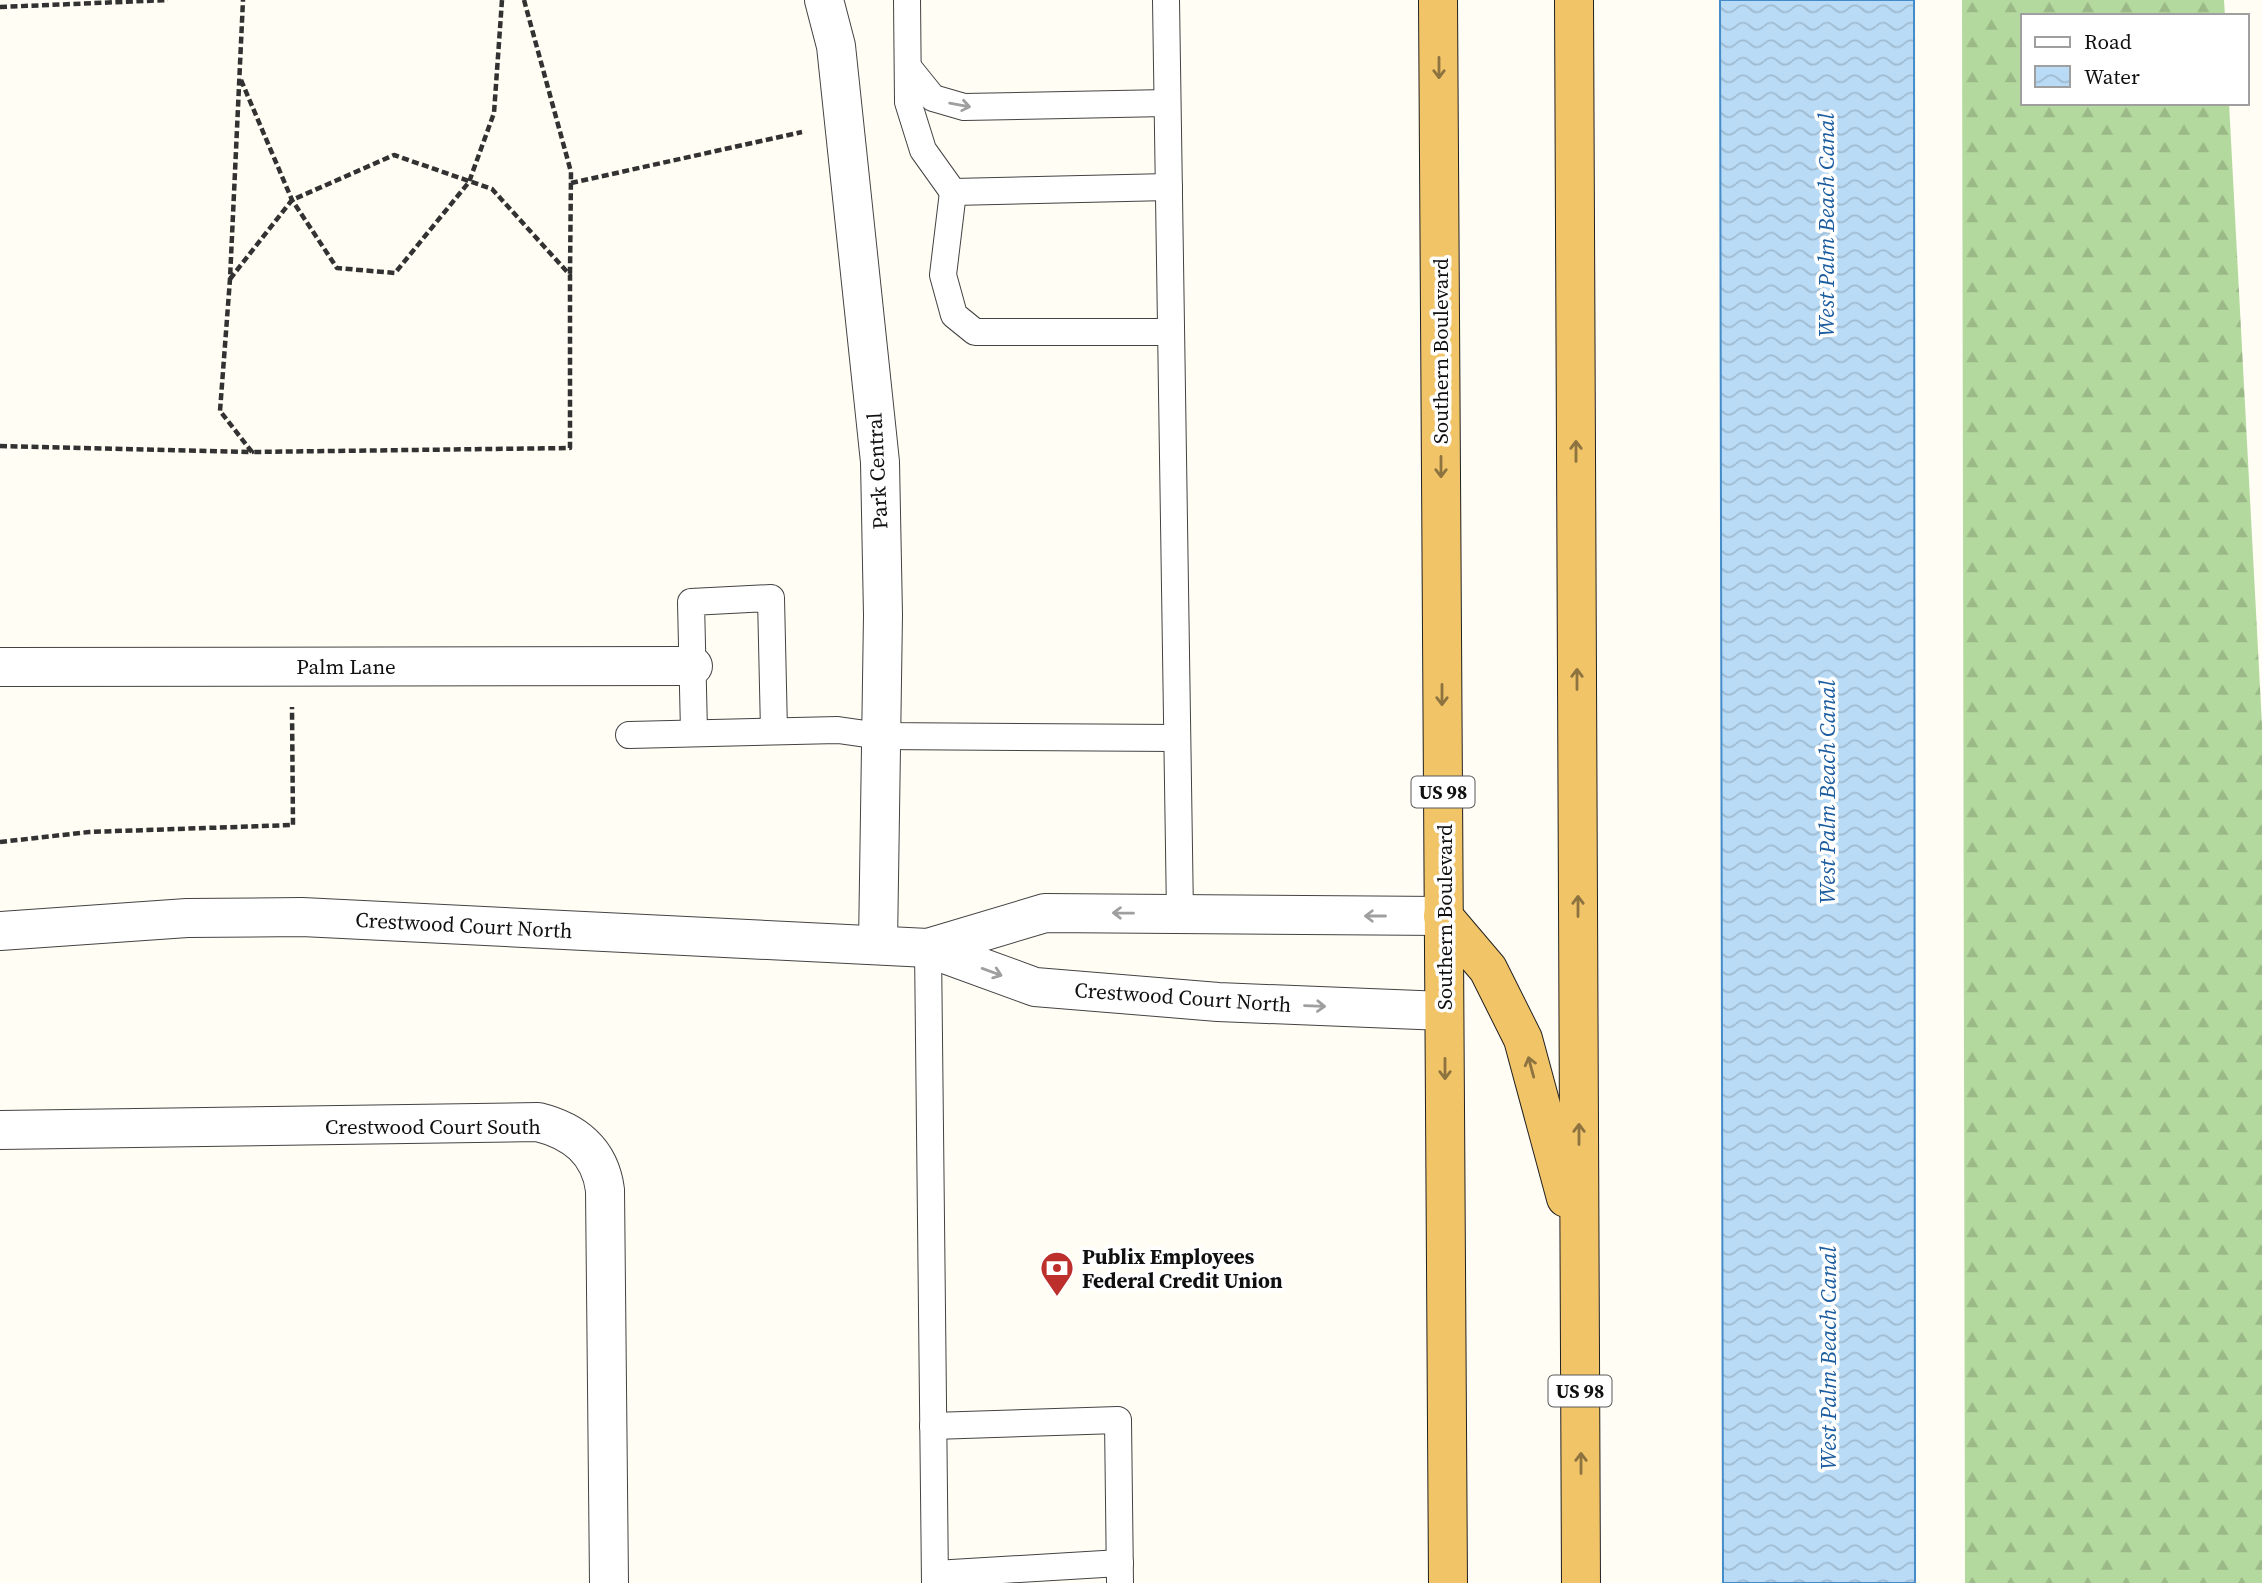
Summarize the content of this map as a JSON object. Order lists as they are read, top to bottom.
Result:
{
  "streets": {
    "highway": ["Southern Boulevard", "US 98"],
    "street": [
      "Park Central",
      "Palm Lane",
      "Crestwood Court North",
      "Crestwood Court South"
    ]
  },
  "crossings": [
    ["Southern Boulevard", "Crestwood Court North"],
    ["Park Central", "Crestwood Court North"]
  ],
  "water": ["West Palm Beach Canal"],
  "places": {
    "bank": ["Publix Employees Federal Credit Union"]
  },
  "legend": ["Road", "Water"]
}
